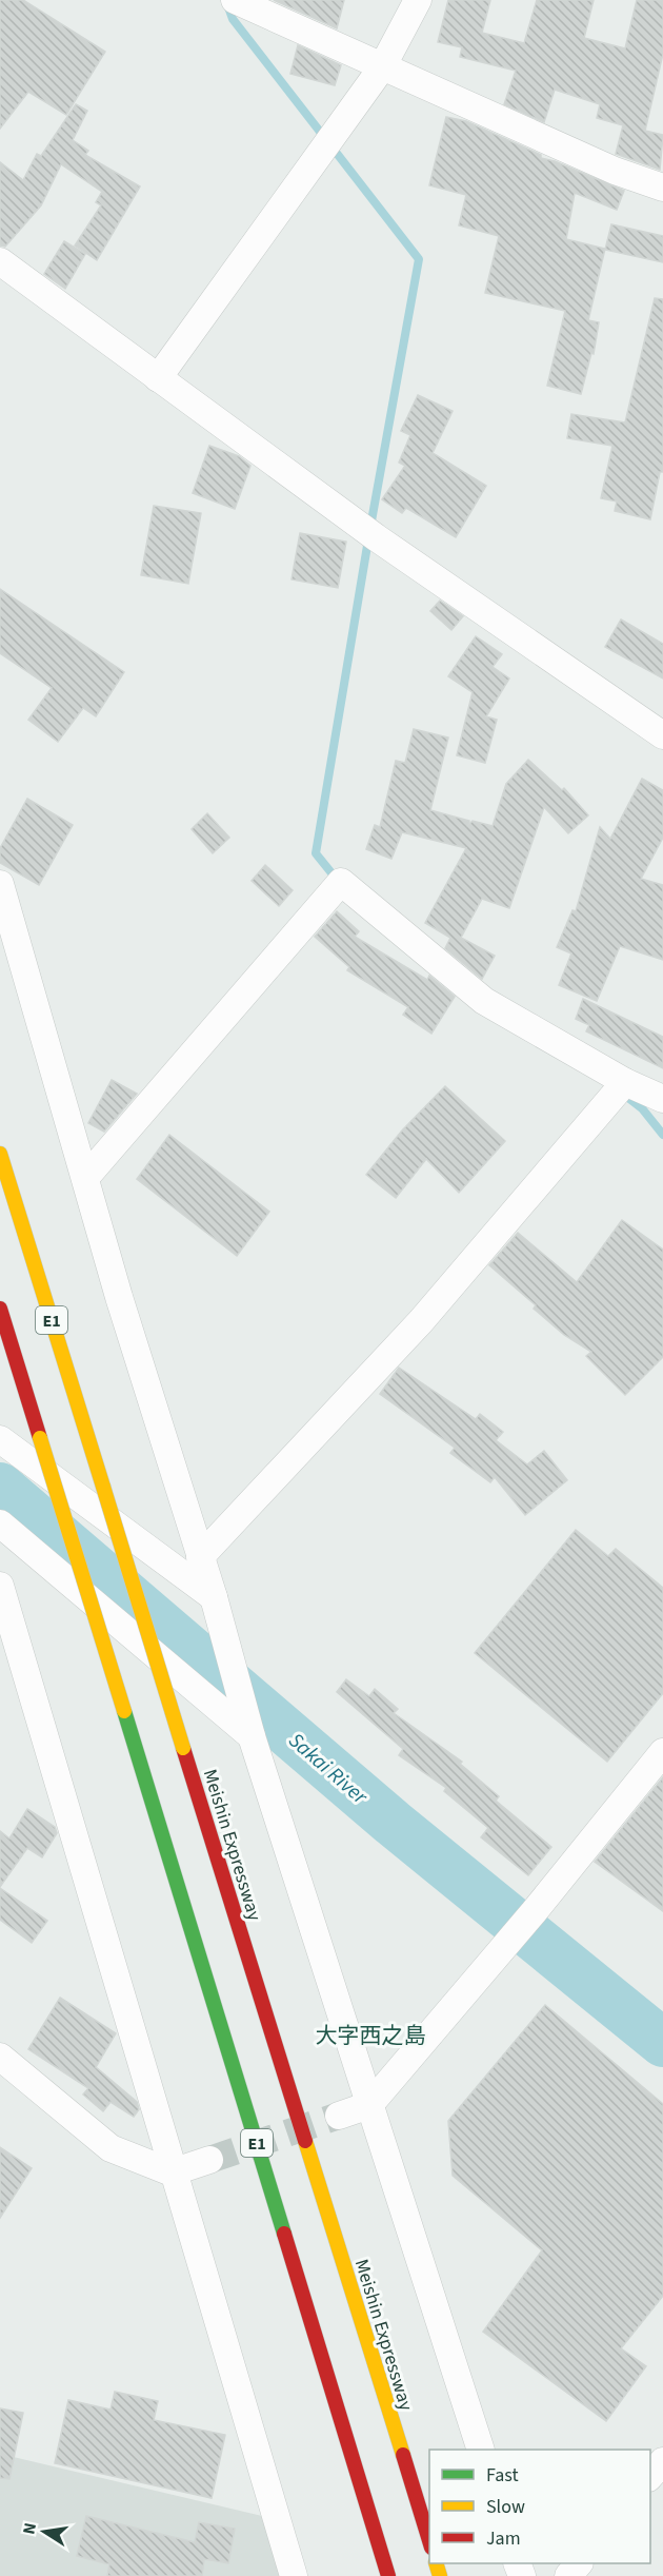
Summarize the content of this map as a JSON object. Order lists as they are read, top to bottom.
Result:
{
  "streets": {
    "highway": ["E1", "Meishin Expressway"]
  },
  "districts": ["大字西之島"],
  "water": ["Sakai River"],
  "legend": ["Fast", "Slow", "Jam"],
  "north": "left"
}
